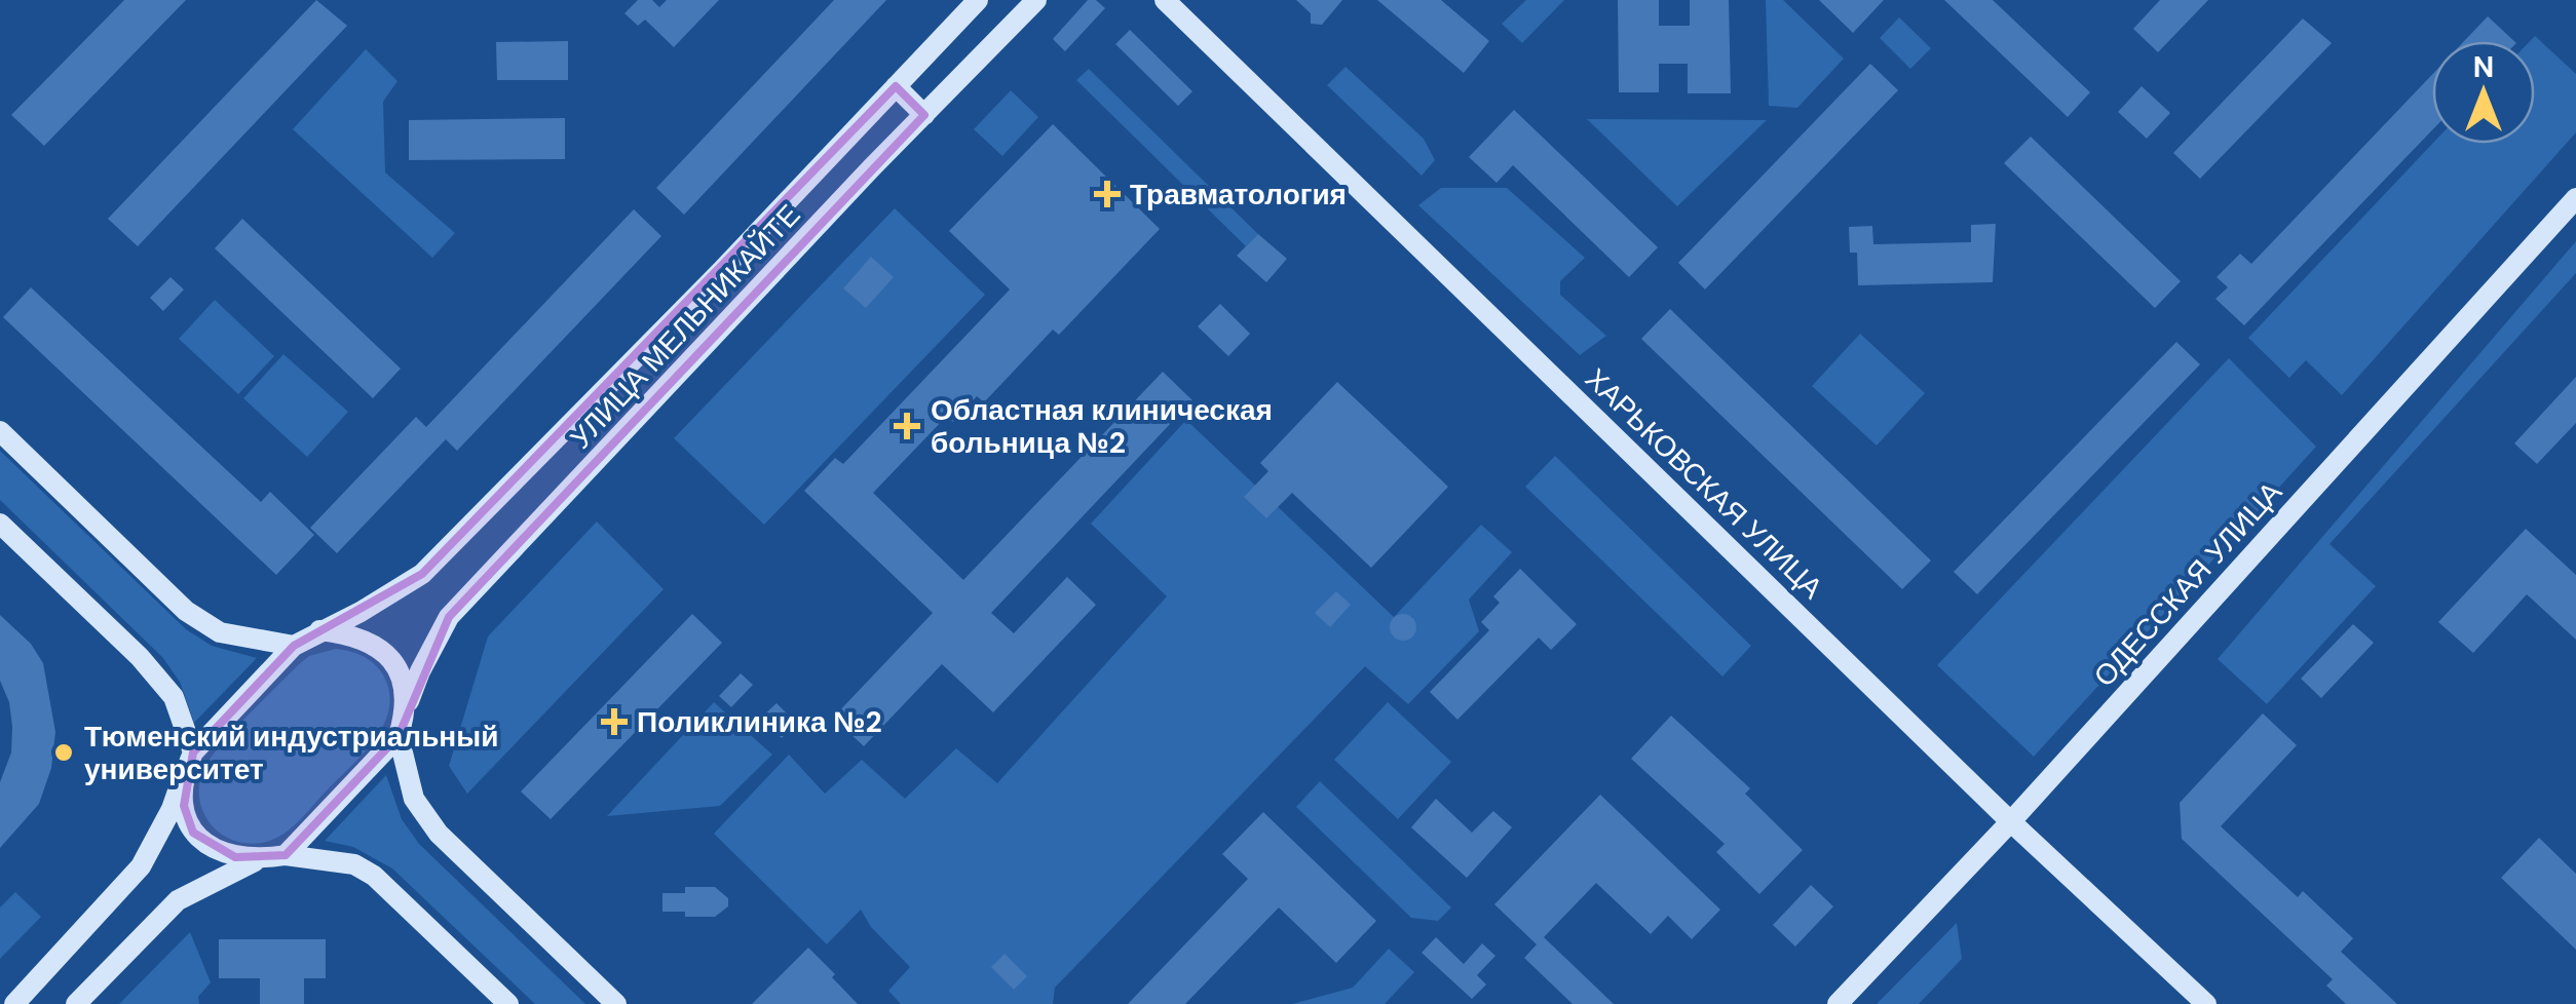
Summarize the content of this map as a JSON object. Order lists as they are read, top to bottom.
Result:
{
  "streets": {
    "main road": ["УЛИЦА МЕЛЬНИКАЙТЕ", "ХАРЬКОВСКАЯ УЛИЦА", "ОДЕССКАЯ УЛИЦА"]
  },
  "crossings": [
    ["ХАРЬКОВСКАЯ УЛИЦА", "ОДЕССКАЯ УЛИЦА"]
  ],
  "places": {
    "health": ["Травматология", "Областная клиническая больница №2", "Поликлиника №2"],
    "other": ["Тюменский индустриальный университет"]
  },
  "north": "top"
}
